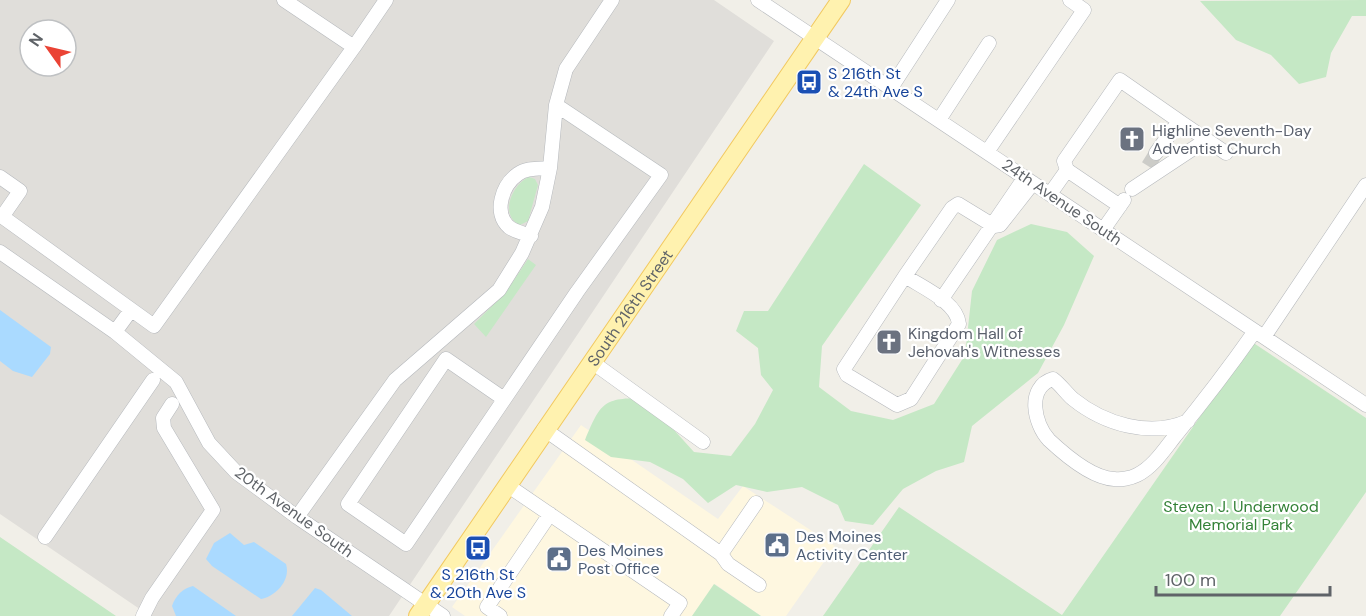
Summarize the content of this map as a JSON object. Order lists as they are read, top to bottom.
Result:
{
  "streets": {
    "main road": ["South 216th Street"],
    "street": ["24th Avenue South", "20th Avenue South"]
  },
  "crossings": [
    ["24th Avenue South", "South 216th Street"],
    ["South 216th Street", "20th Avenue South"]
  ],
  "parks": ["Steven J. Underwood Memorial Park"],
  "places": {
    "bus stop": ["S 216th St & 24th Ave S", "S 216th St & 20th Ave S"],
    "church": ["Highline Seventh-Day Adventist Church", "Kingdom Hall of Jehovah's Witnesses"],
    "public building": ["Des Moines Activity Center", "Des Moines Post Office"]
  },
  "scale_bar": "100 m",
  "north": "top left"
}
